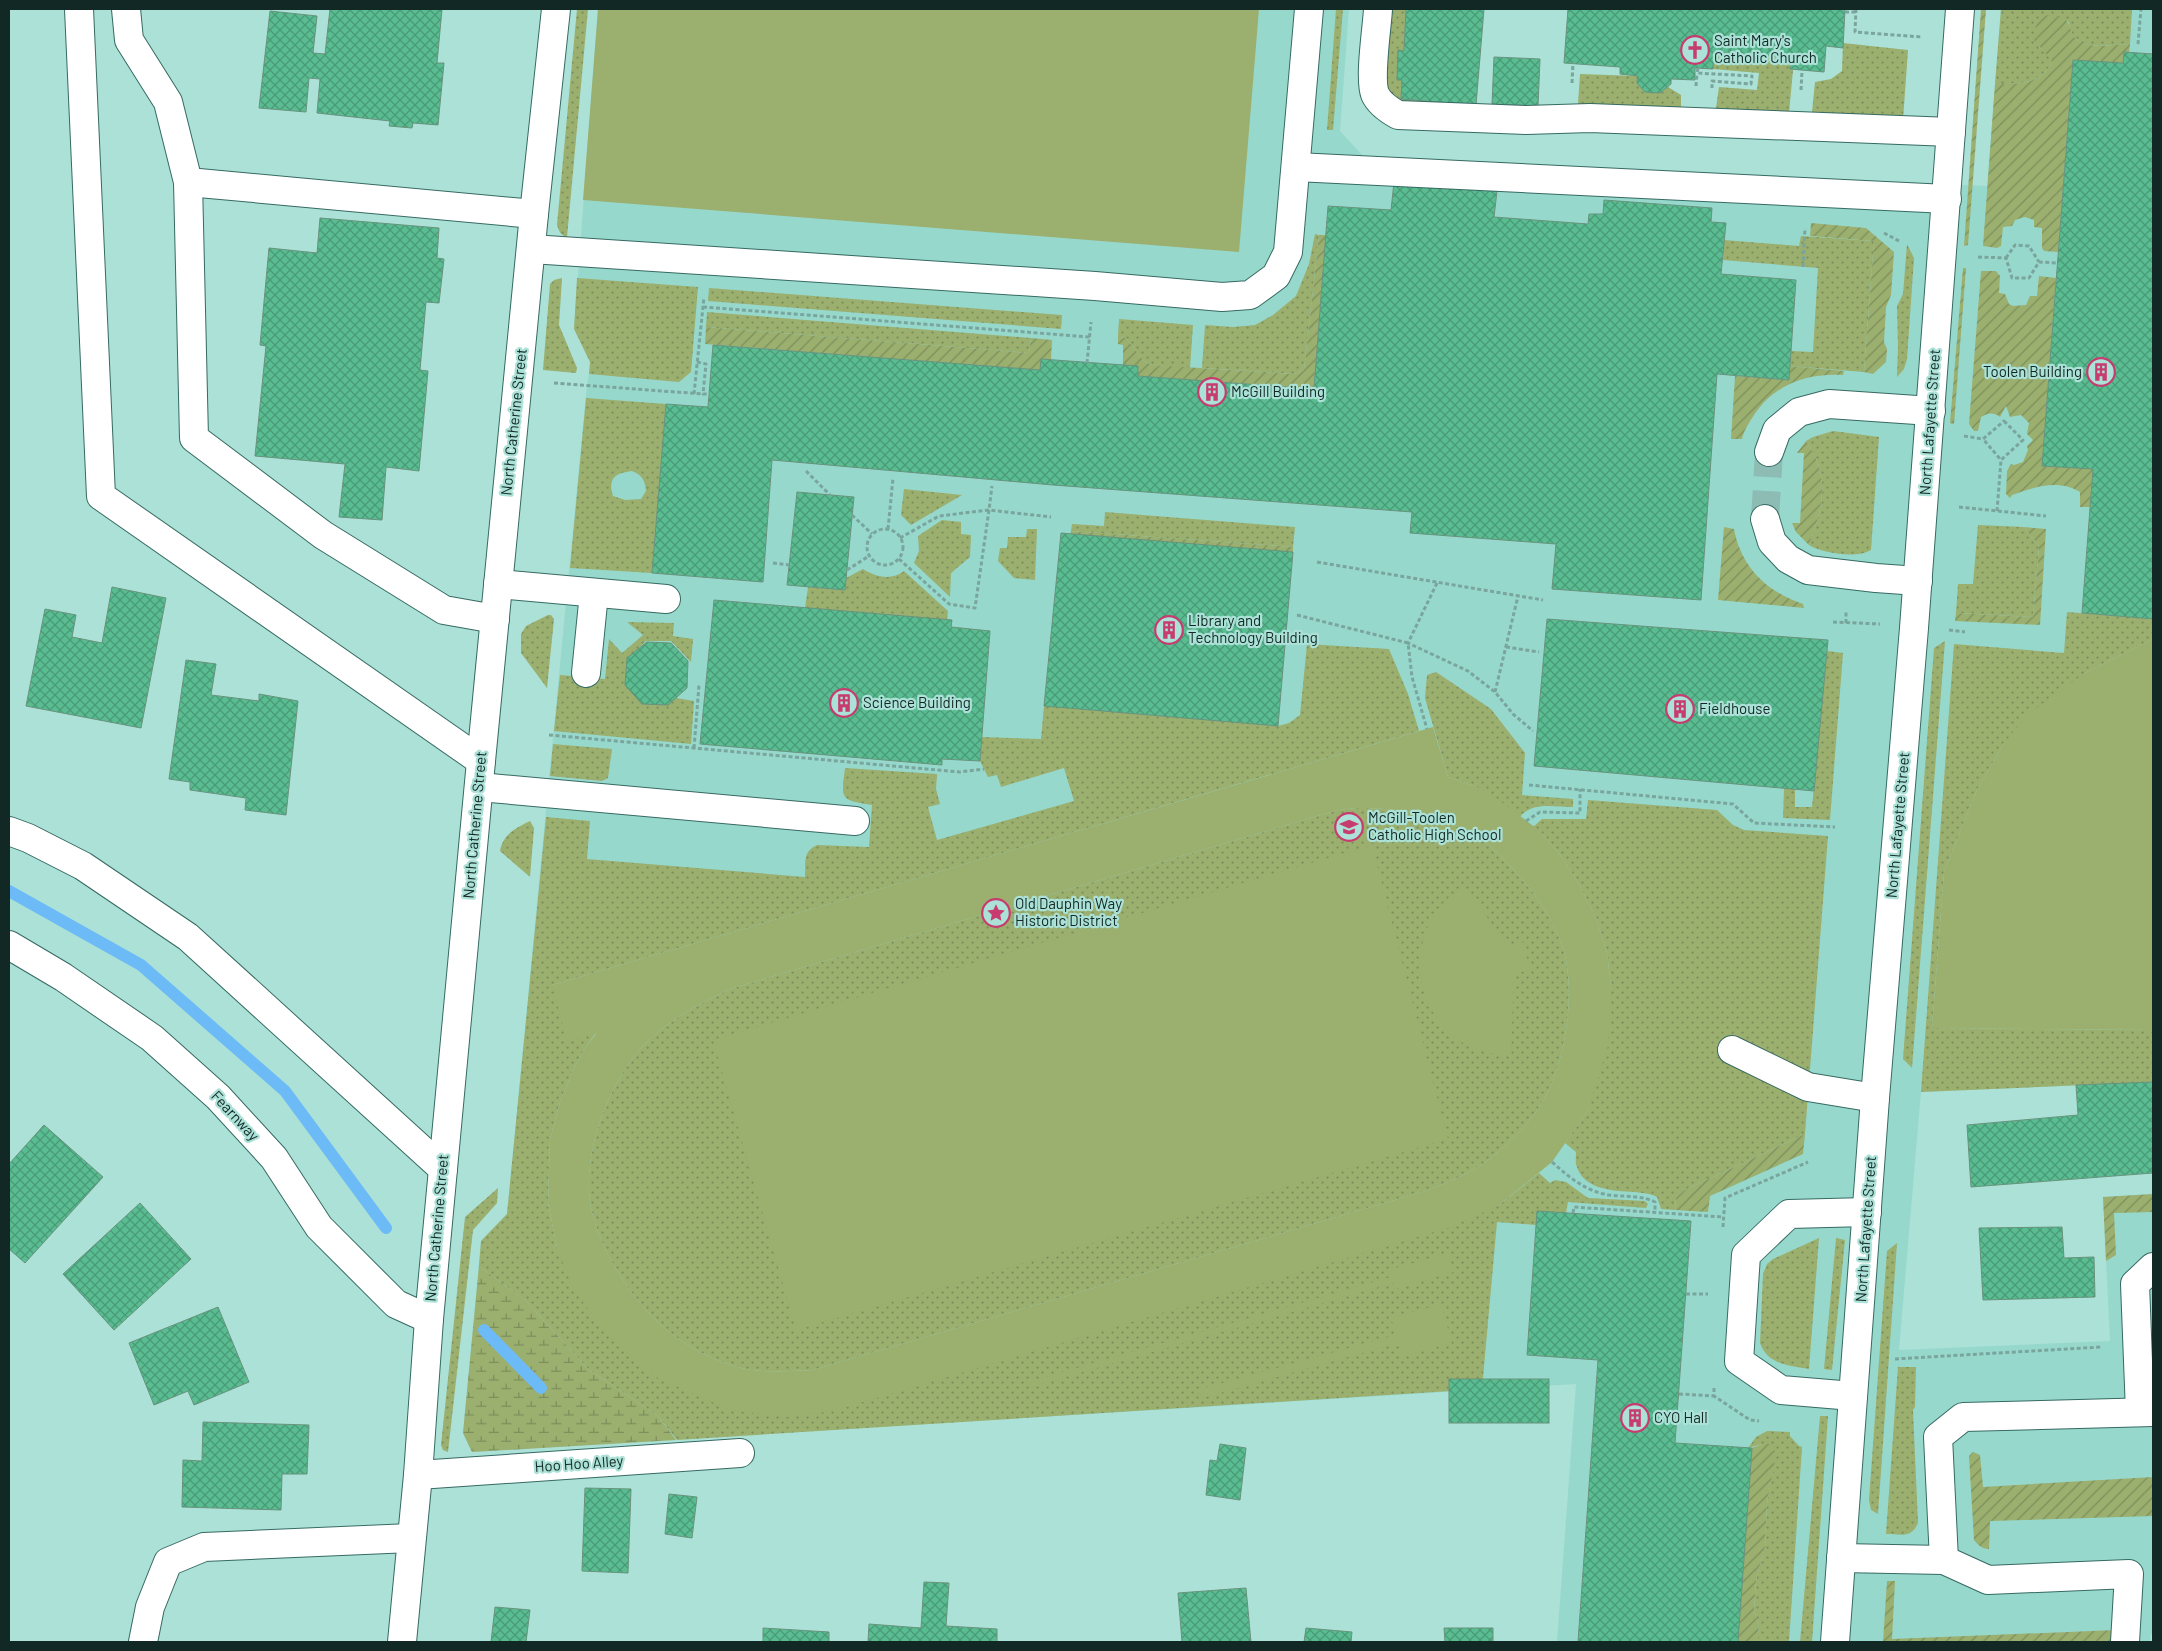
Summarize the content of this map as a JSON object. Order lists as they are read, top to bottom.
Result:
{
  "streets": {
    "street": [
      "North Catherine Street",
      "North Lafayette Street",
      "Fearnway",
      "Hoo Hoo Alley"
    ]
  },
  "crossings": [
    ["North Catherine Street", "Fearnway"],
    ["North Catherine Street", "Hoo Hoo Alley"]
  ],
  "places": {
    "church": ["Saint Mary's Catholic Church"],
    "building": [
      "Toolen Building",
      "McGill Building",
      "Library and Technology Building",
      "Science Building",
      "Fieldhouse",
      "CYO Hall"
    ],
    "school or university": ["McGill-Toolen Catholic High School"],
    "place": ["Old Dauphin Way Historic District"]
  }
}
